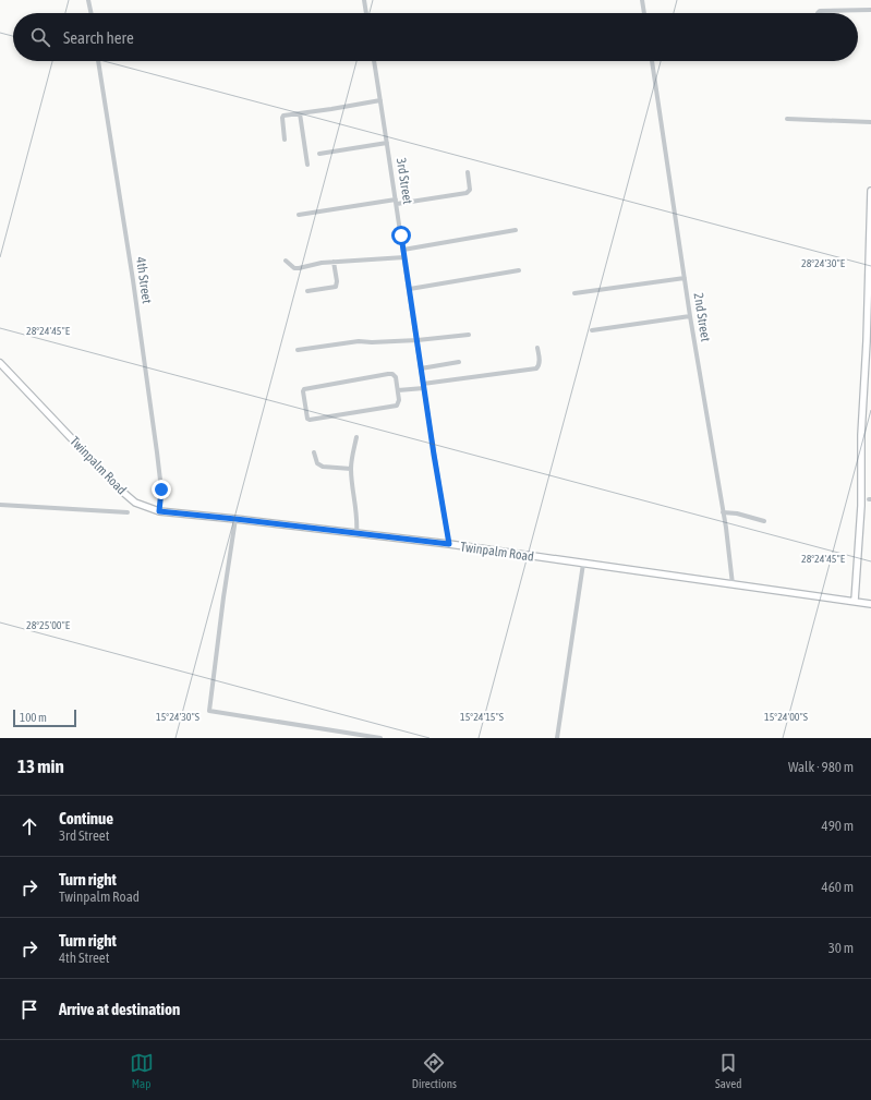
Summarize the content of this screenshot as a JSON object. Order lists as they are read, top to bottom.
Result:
{
  "streets": {
    "main road": ["Twinpalm Road"],
    "street": ["3rd Street", "4th Street", "2nd Street"]
  },
  "crossings": [
    ["3rd Street", "Twinpalm Road"],
    ["4th Street", "Twinpalm Road"],
    ["2nd Street", "Twinpalm Road"]
  ],
  "scale_bar": "100 m",
  "page": {
    "search": "Search here",
    "scale": "100 m",
    "heading": ["13 min", "Walk · 980 m"],
    "list": [
      ["Continue", "3rd Street", "490 m"],
      ["Turn right", "Twinpalm Road", "460 m"],
      ["Turn right", "4th Street", "30 m"],
      "Arrive at destination"
    ],
    "nav": ["Map", "Directions", "Saved"]
  },
  "coordinates": [
    "28°24'30\"E",
    "28°24'45\"E",
    "28°25'00\"E",
    "15°24'30\"S",
    "15°24'15\"S",
    "15°24'00\"S"
  ]
}
